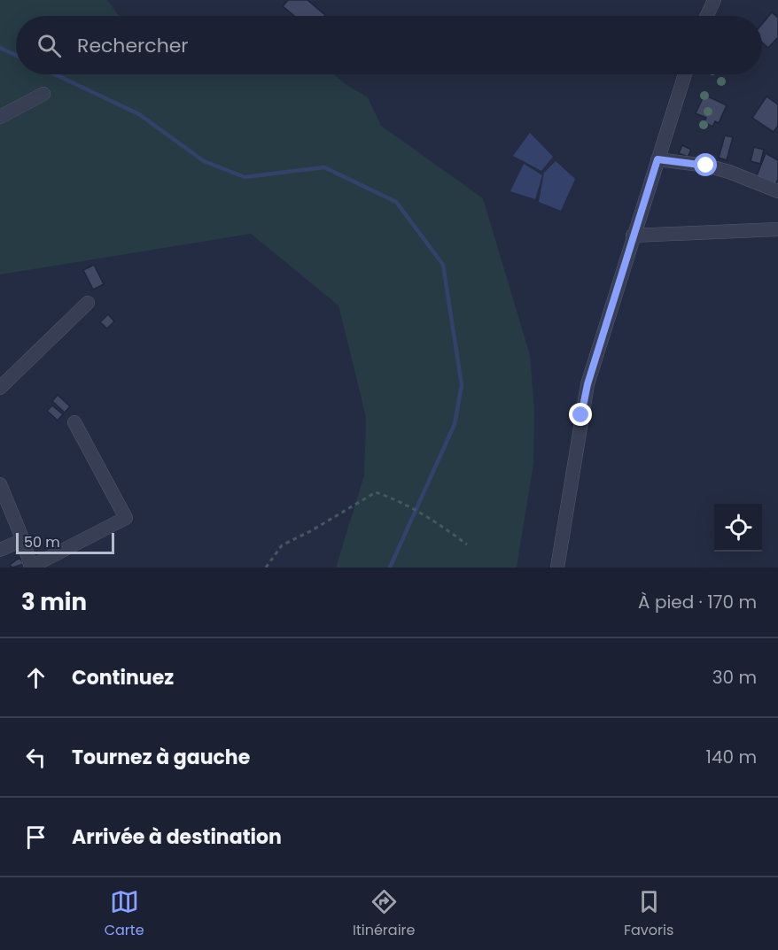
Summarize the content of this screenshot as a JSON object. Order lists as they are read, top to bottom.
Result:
{
  "scale_bar": "50 m",
  "page": {
    "search": "Rechercher",
    "scale": "50 m",
    "heading": ["3 min", "À pied · 170 m"],
    "list": [
      ["Continuez", "30 m"],
      ["Tournez à gauche", "140 m"],
      "Arrivée à destination"
    ],
    "nav": ["Carte", "Itinéraire", "Favoris"]
  }
}
